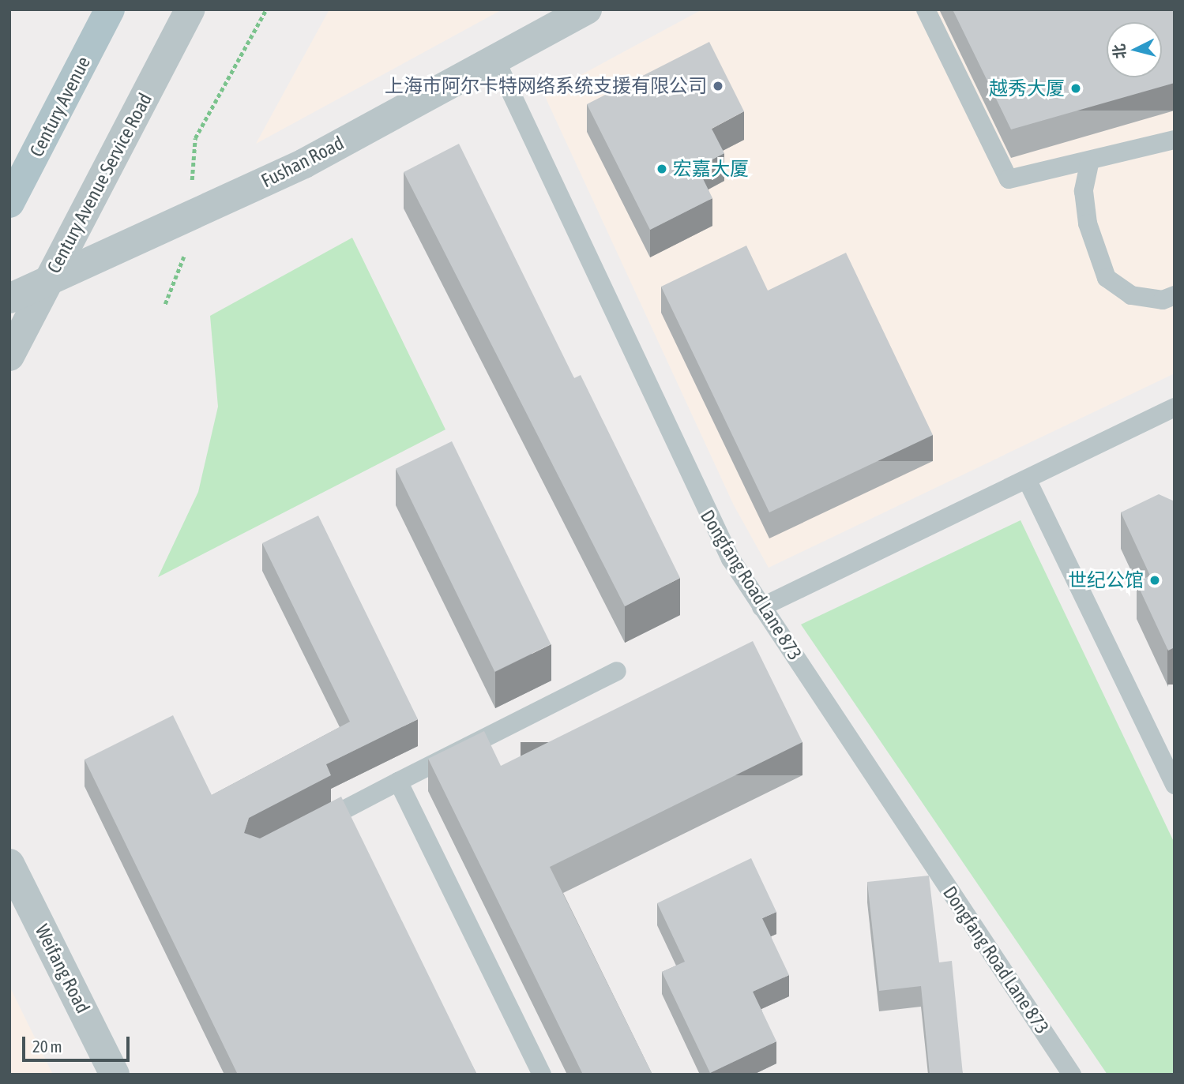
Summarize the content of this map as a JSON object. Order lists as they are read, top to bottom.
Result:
{
  "streets": {
    "main road": ["Century Avenue"],
    "street": ["Fushan Road", "Century Avenue Service Road", "Weifang Road"],
    "lane": ["Dongfang Road Lane 873"]
  },
  "crossings": [
    ["Fushan Road", "Century Avenue Service Road"],
    ["Fushan Road", "Dongfang Road Lane 873"]
  ],
  "places": [
    "上海市阿尔卡特网络系统支援有限公司",
    "越秀大厦",
    "宏嘉大厦",
    "世纪公馆"
  ],
  "scale_bar": "20 m",
  "north": "left"
}
